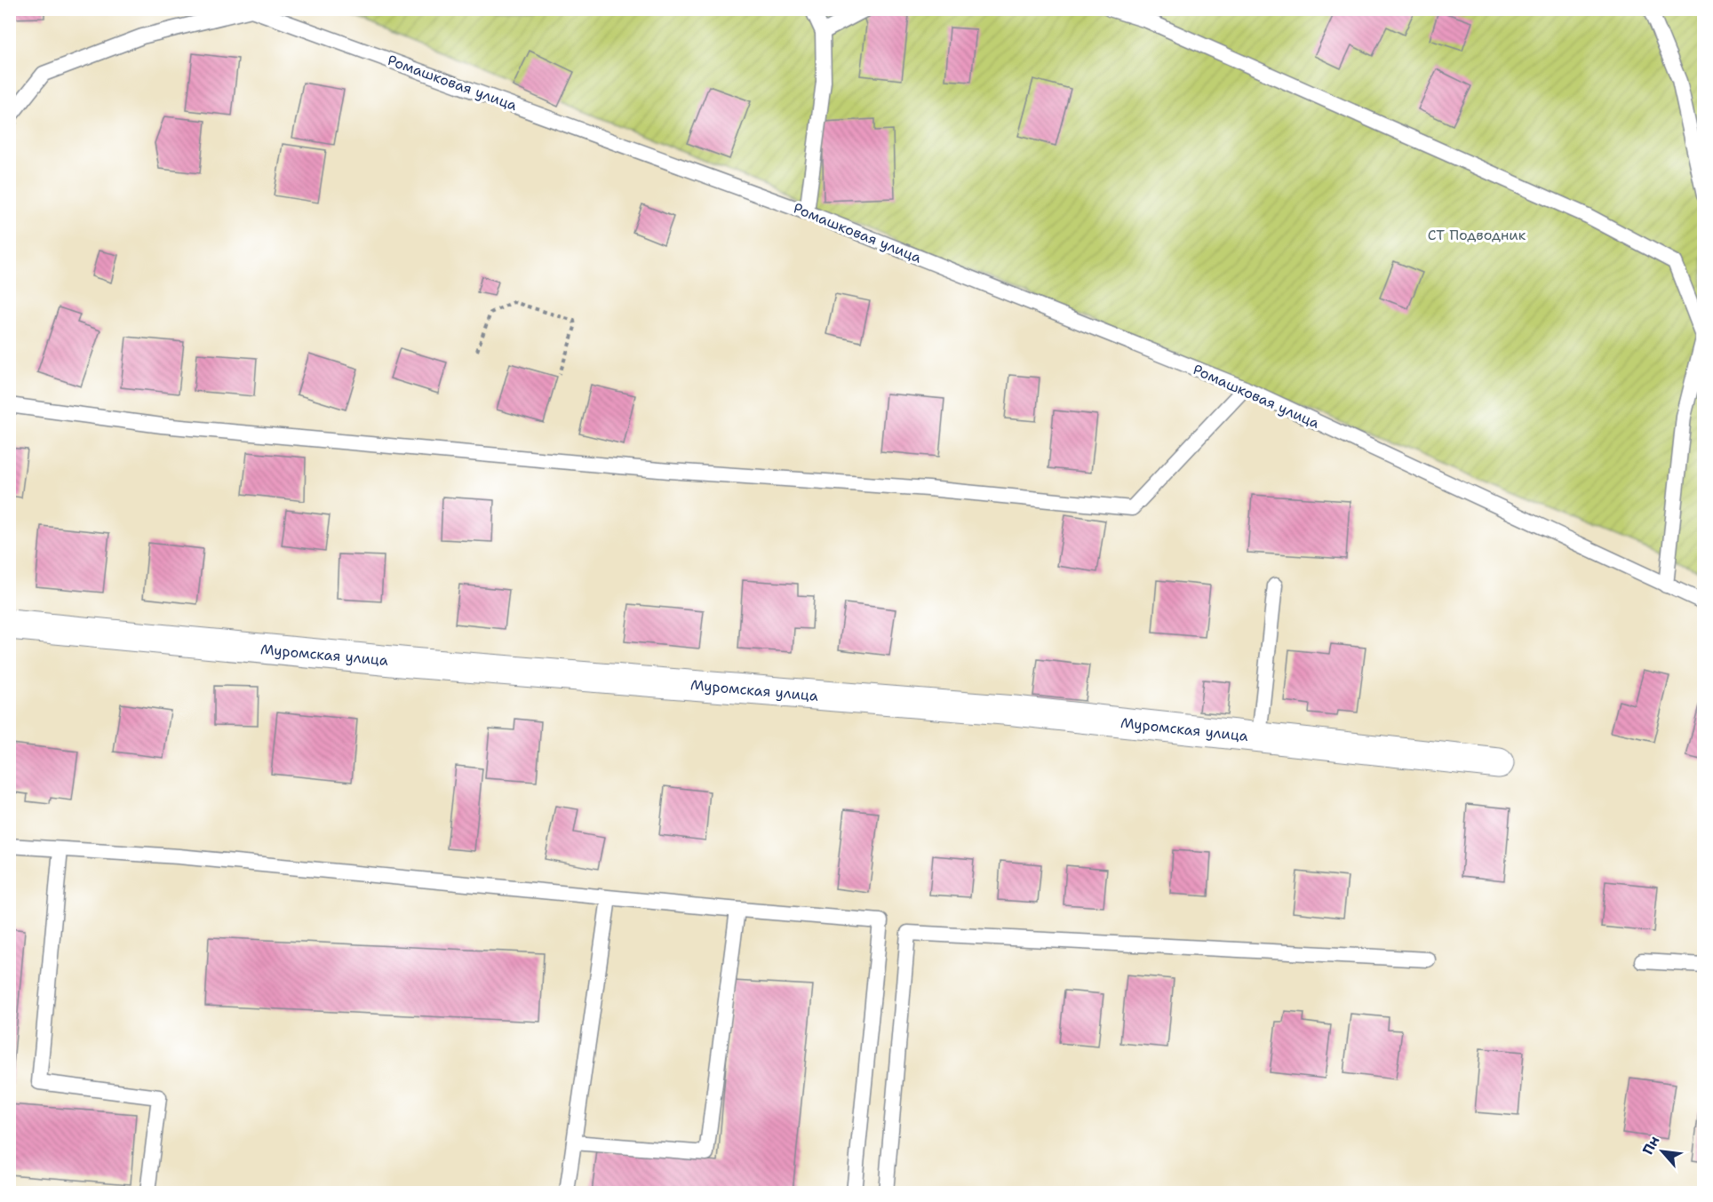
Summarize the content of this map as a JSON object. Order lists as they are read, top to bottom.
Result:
{
  "streets": {
    "street": ["Муромская улица"],
    "lane": ["Ромашковая улица"]
  },
  "parks": ["СТ Подводник"],
  "north": "top left"
}
